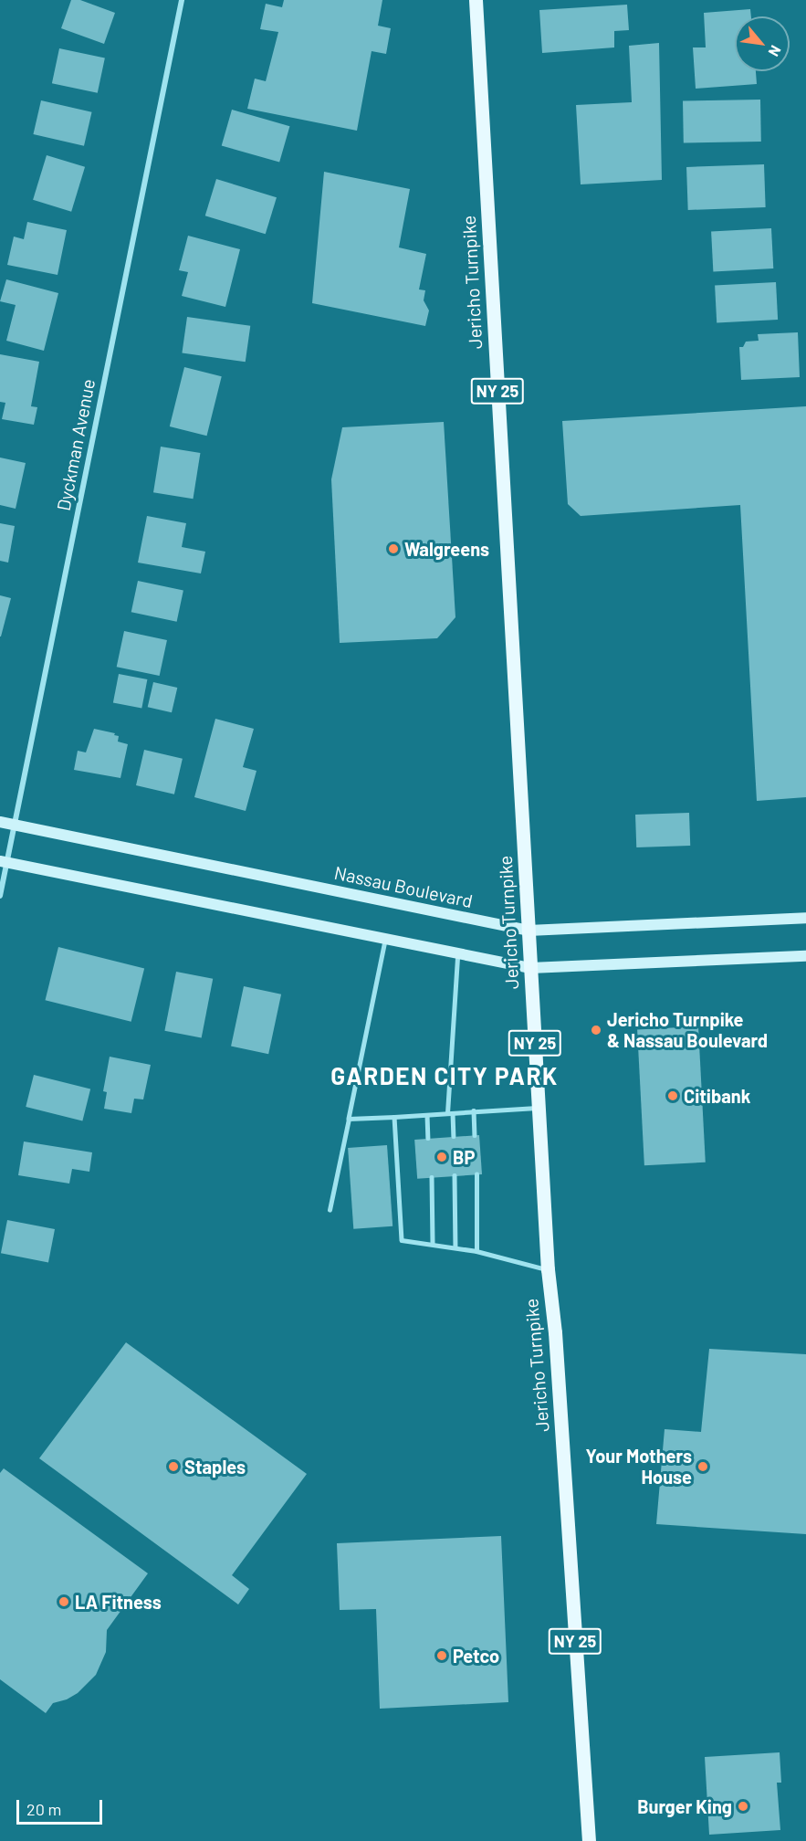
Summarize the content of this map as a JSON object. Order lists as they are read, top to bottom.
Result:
{
  "streets": {
    "main road": ["Jericho Turnpike", "NY 25", "Nassau Boulevard"],
    "street": ["Dyckman Avenue"]
  },
  "crossings": [
    ["Jericho Turnpike", "Nassau Boulevard"],
    ["Dyckman Avenue", "Nassau Boulevard"]
  ],
  "districts": ["GARDEN CITY PARK"],
  "places": [
    "Walgreens",
    "Jericho Turnpike & Nassau Boulevard",
    "Citibank",
    "BP",
    "Staples",
    "Your Mothers House",
    "LA Fitness",
    "Petco",
    "Burger King"
  ],
  "scale_bar": "20 m",
  "north": "bottom right"
}
